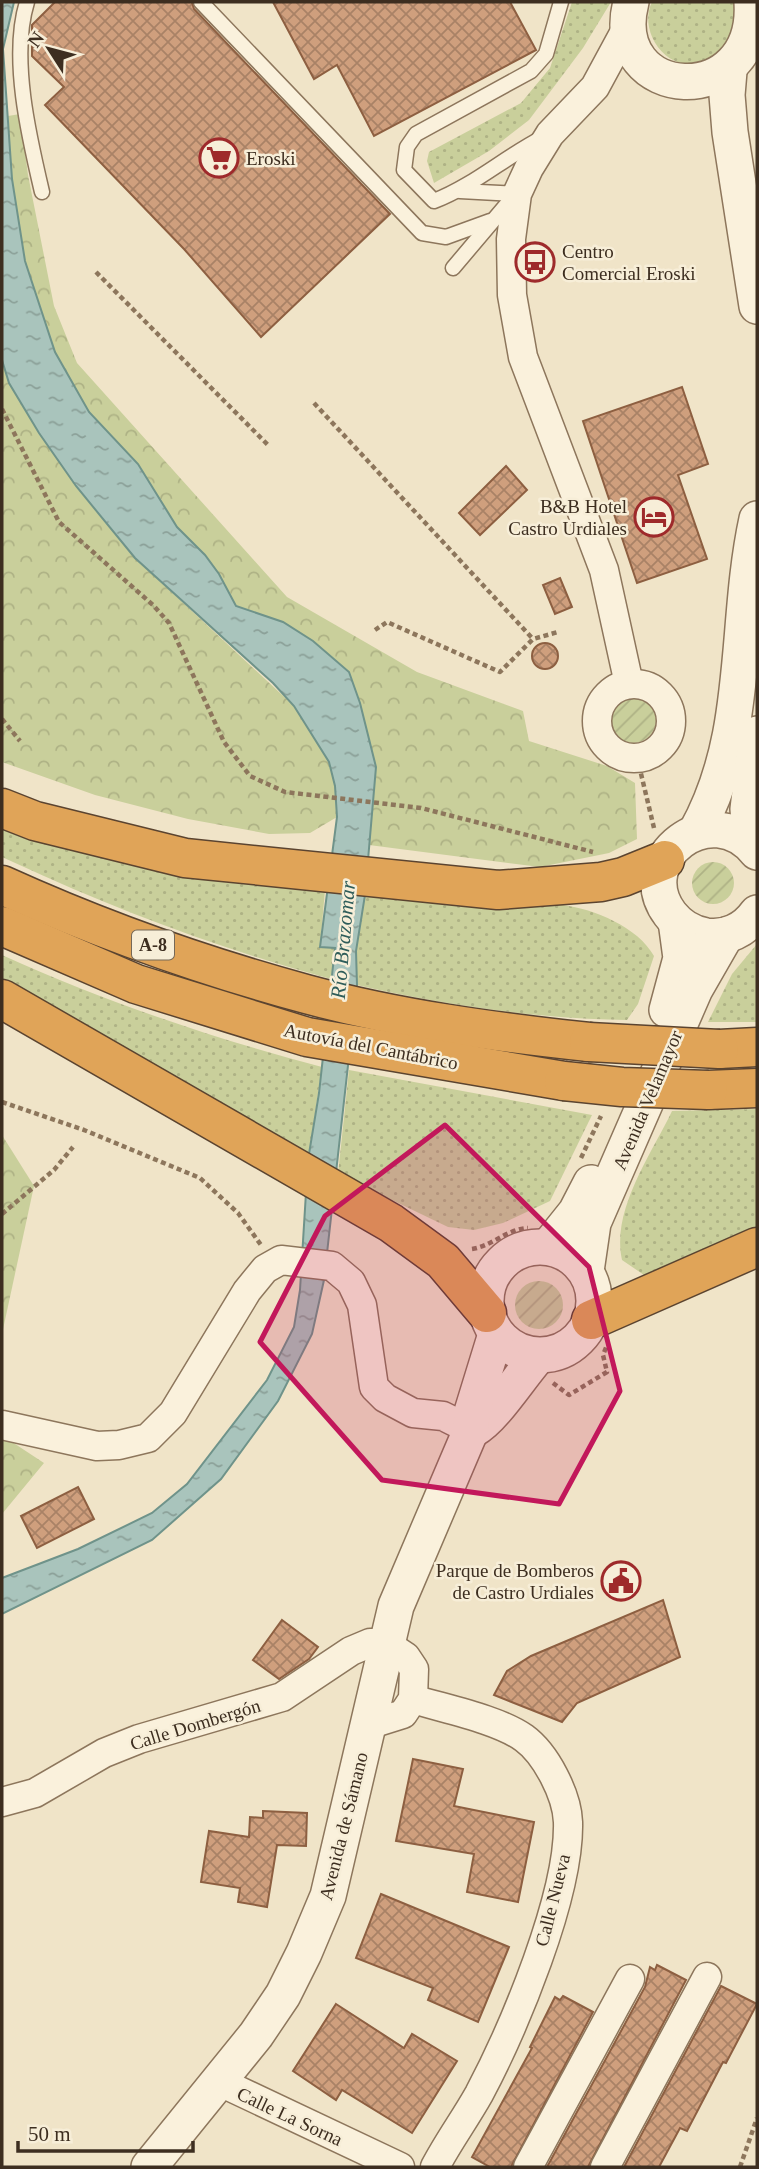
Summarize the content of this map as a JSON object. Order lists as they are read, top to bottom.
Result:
{
  "streets": {
    "highway": ["A-8", "Autovía del Cantábrico"],
    "street": [
      "Avenida Velamayor",
      "Calle Dombergón",
      "Avenida de Sámano",
      "Calle Nueva",
      "Calle La Sorna"
    ]
  },
  "crossings": [
    ["Avenida Velamayor", "Avenida de Sámano"],
    ["Calle Dombergón", "Avenida de Sámano"],
    ["Avenida de Sámano", "Calle Nueva"],
    ["Avenida de Sámano", "Calle La Sorna"]
  ],
  "water": ["Río Brazomar"],
  "places": {
    "supermarket": ["Eroski"],
    "bus stop": ["Centro Comercial Eroski"],
    "hotel": ["B&B Hotel Castro Urdiales"],
    "public building": ["Parque de Bomberos de Castro Urdiales"]
  },
  "scale_bar": "50 m",
  "north": "top left"
}
